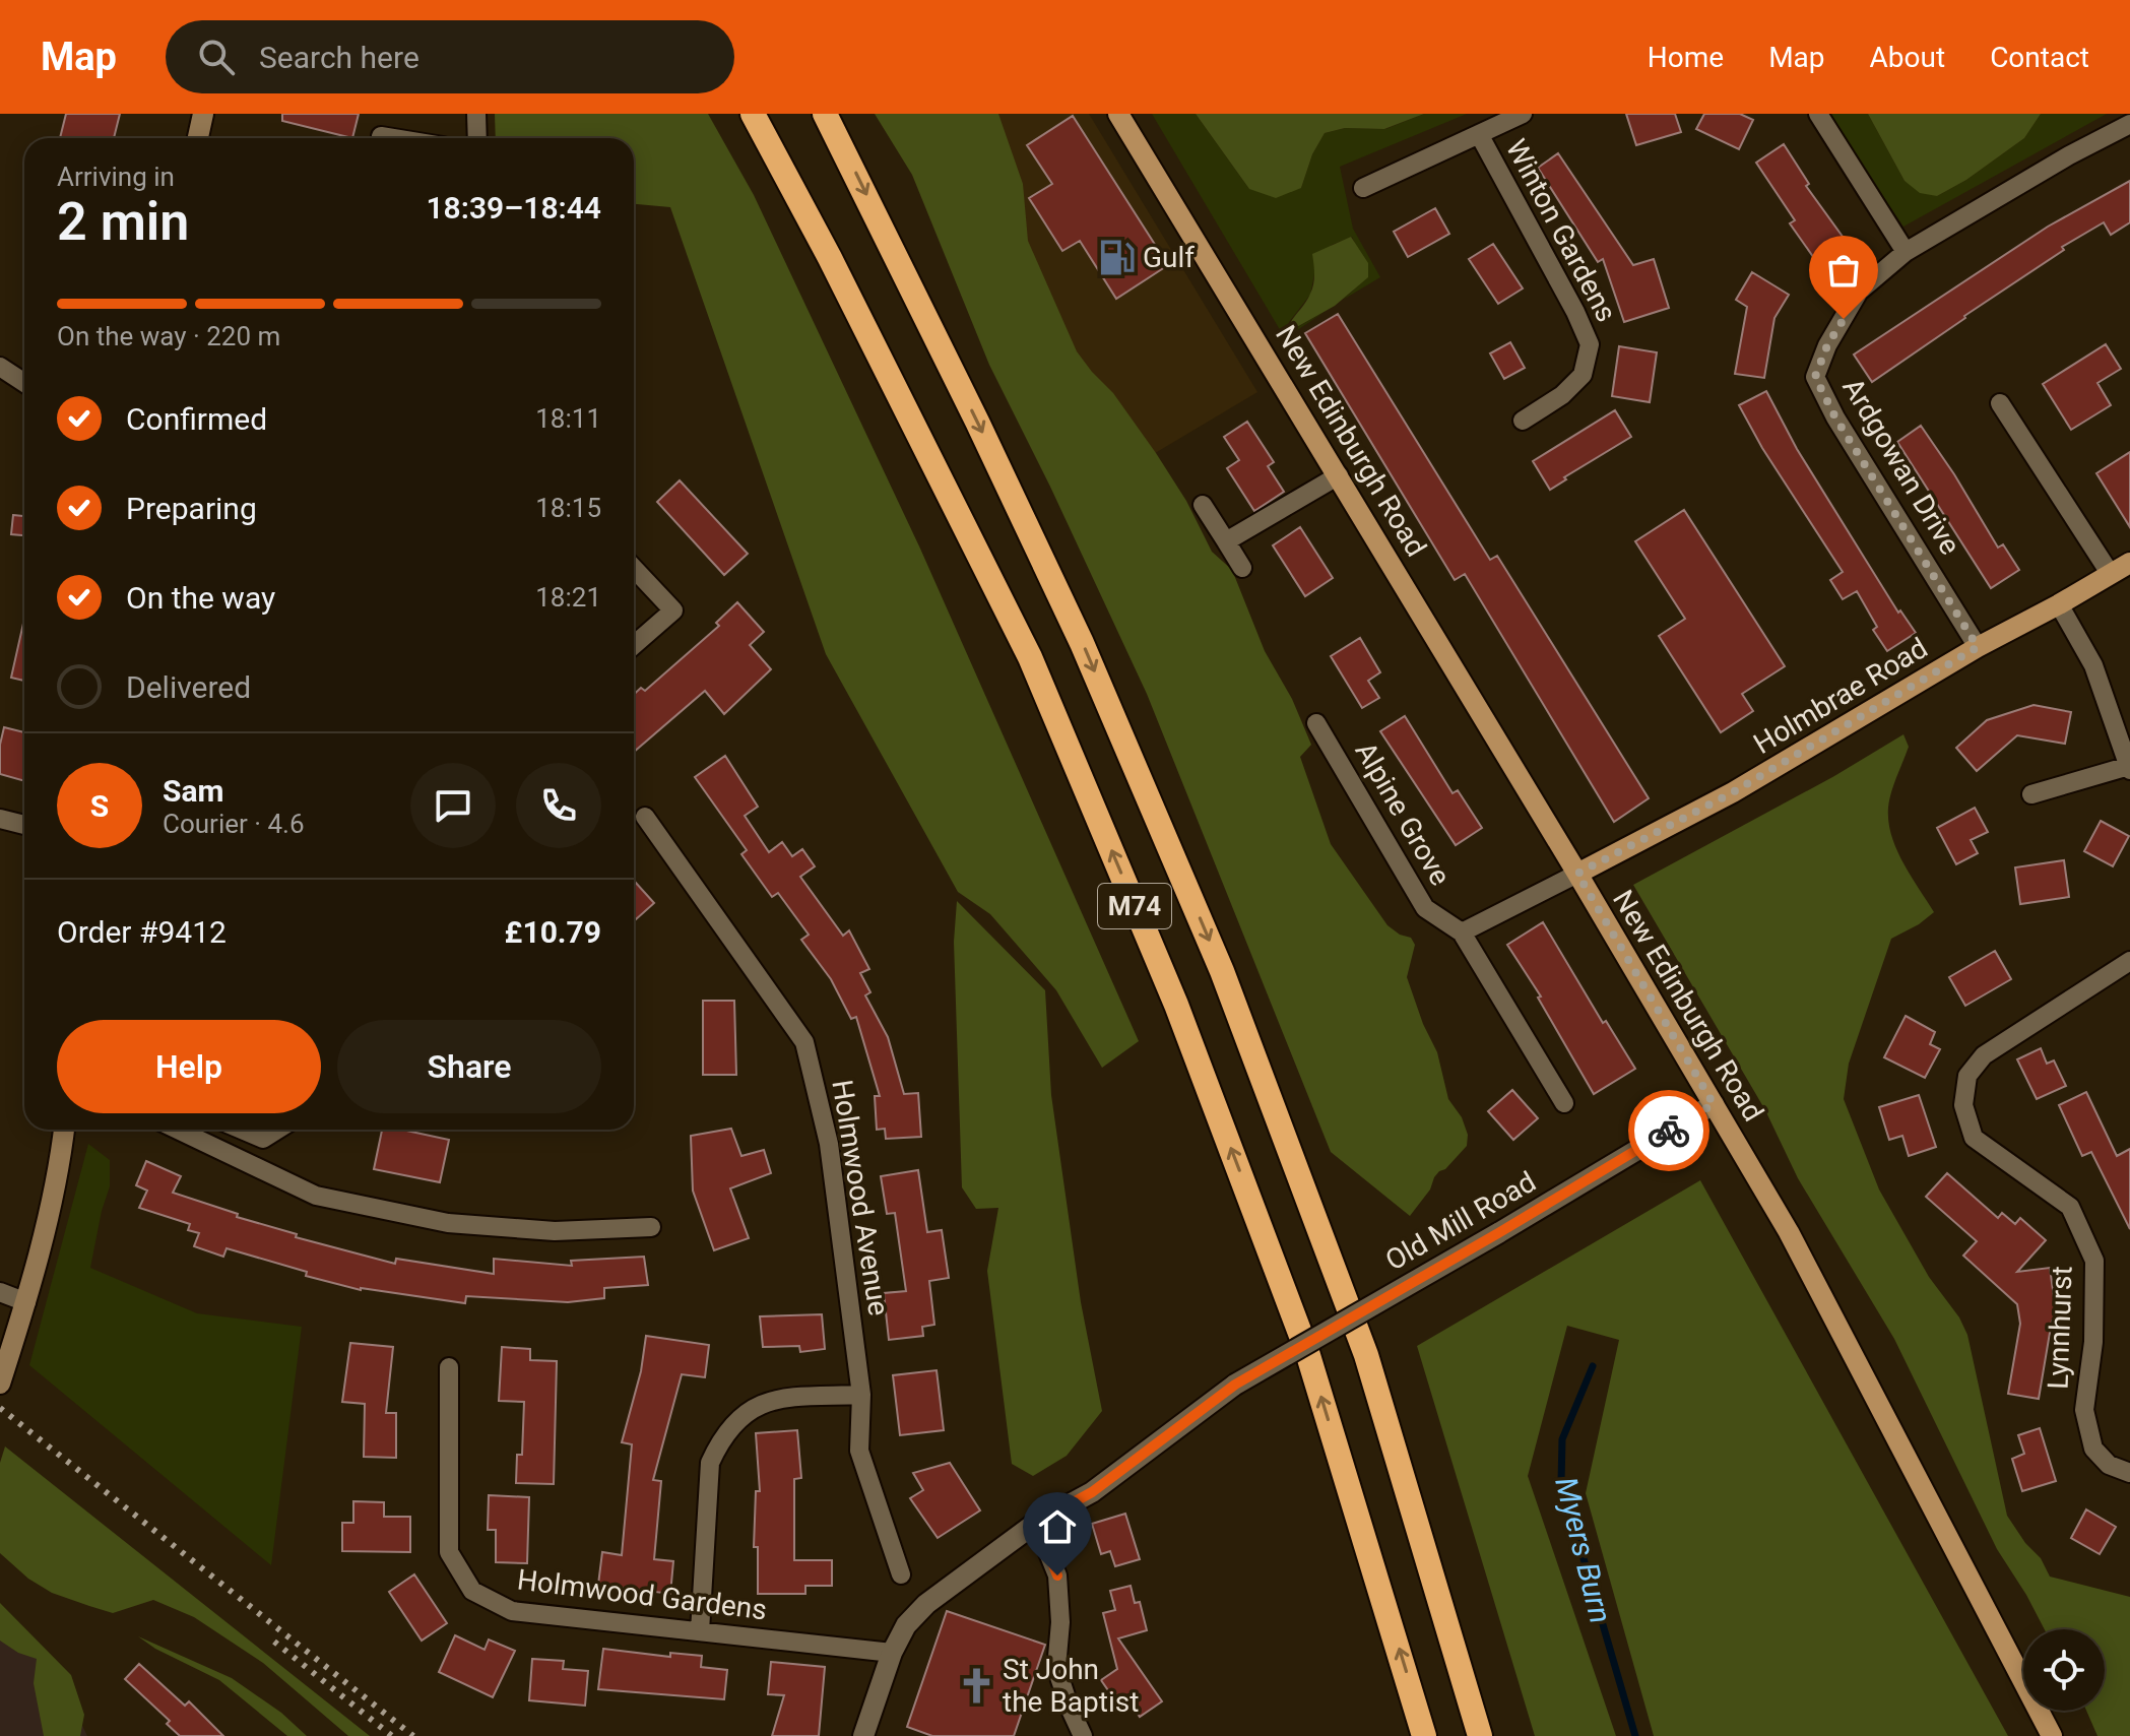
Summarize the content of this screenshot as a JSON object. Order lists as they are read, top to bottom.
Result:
{
  "streets": {
    "highway": ["M74"],
    "main road": ["New Edinburgh Road", "Holmbrae Road"],
    "street": [
      "Winton Gardens",
      "Ardgowan Drive",
      "Alpine Grove",
      "Holmwood Avenue",
      "Old Mill Road",
      "Lynnhurst",
      "Holmwood Gardens"
    ]
  },
  "crossings": [
    ["New Edinburgh Road", "Holmbrae Road"],
    ["New Edinburgh Road", "Old Mill Road"],
    ["Ardgowan Drive", "Holmbrae Road"],
    ["Old Mill Road", "Holmwood Gardens"]
  ],
  "water": ["Myers Burn"],
  "places": {
    "fuel station": ["Gulf"],
    "church": ["St John the Baptist"]
  },
  "page": {
    "header": "Map",
    "search": "Search here",
    "nav": [
      "Home",
      "Map",
      "About",
      "Contact"
    ],
    "heading": ["2 min", "Arriving in", "18:39–18:44"],
    "panel": [
      "Sam",
      "Courier · 4.6",
      "Order #9412",
      "£10.79"
    ],
    "bar": "On the way · 220 m",
    "list": [
      ["Confirmed", "18:11"],
      ["Preparing", "18:15"],
      ["On the way", "18:21"],
      "Delivered"
    ],
    "round": "S",
    "buttons": ["Help", "Share"]
  }
}
